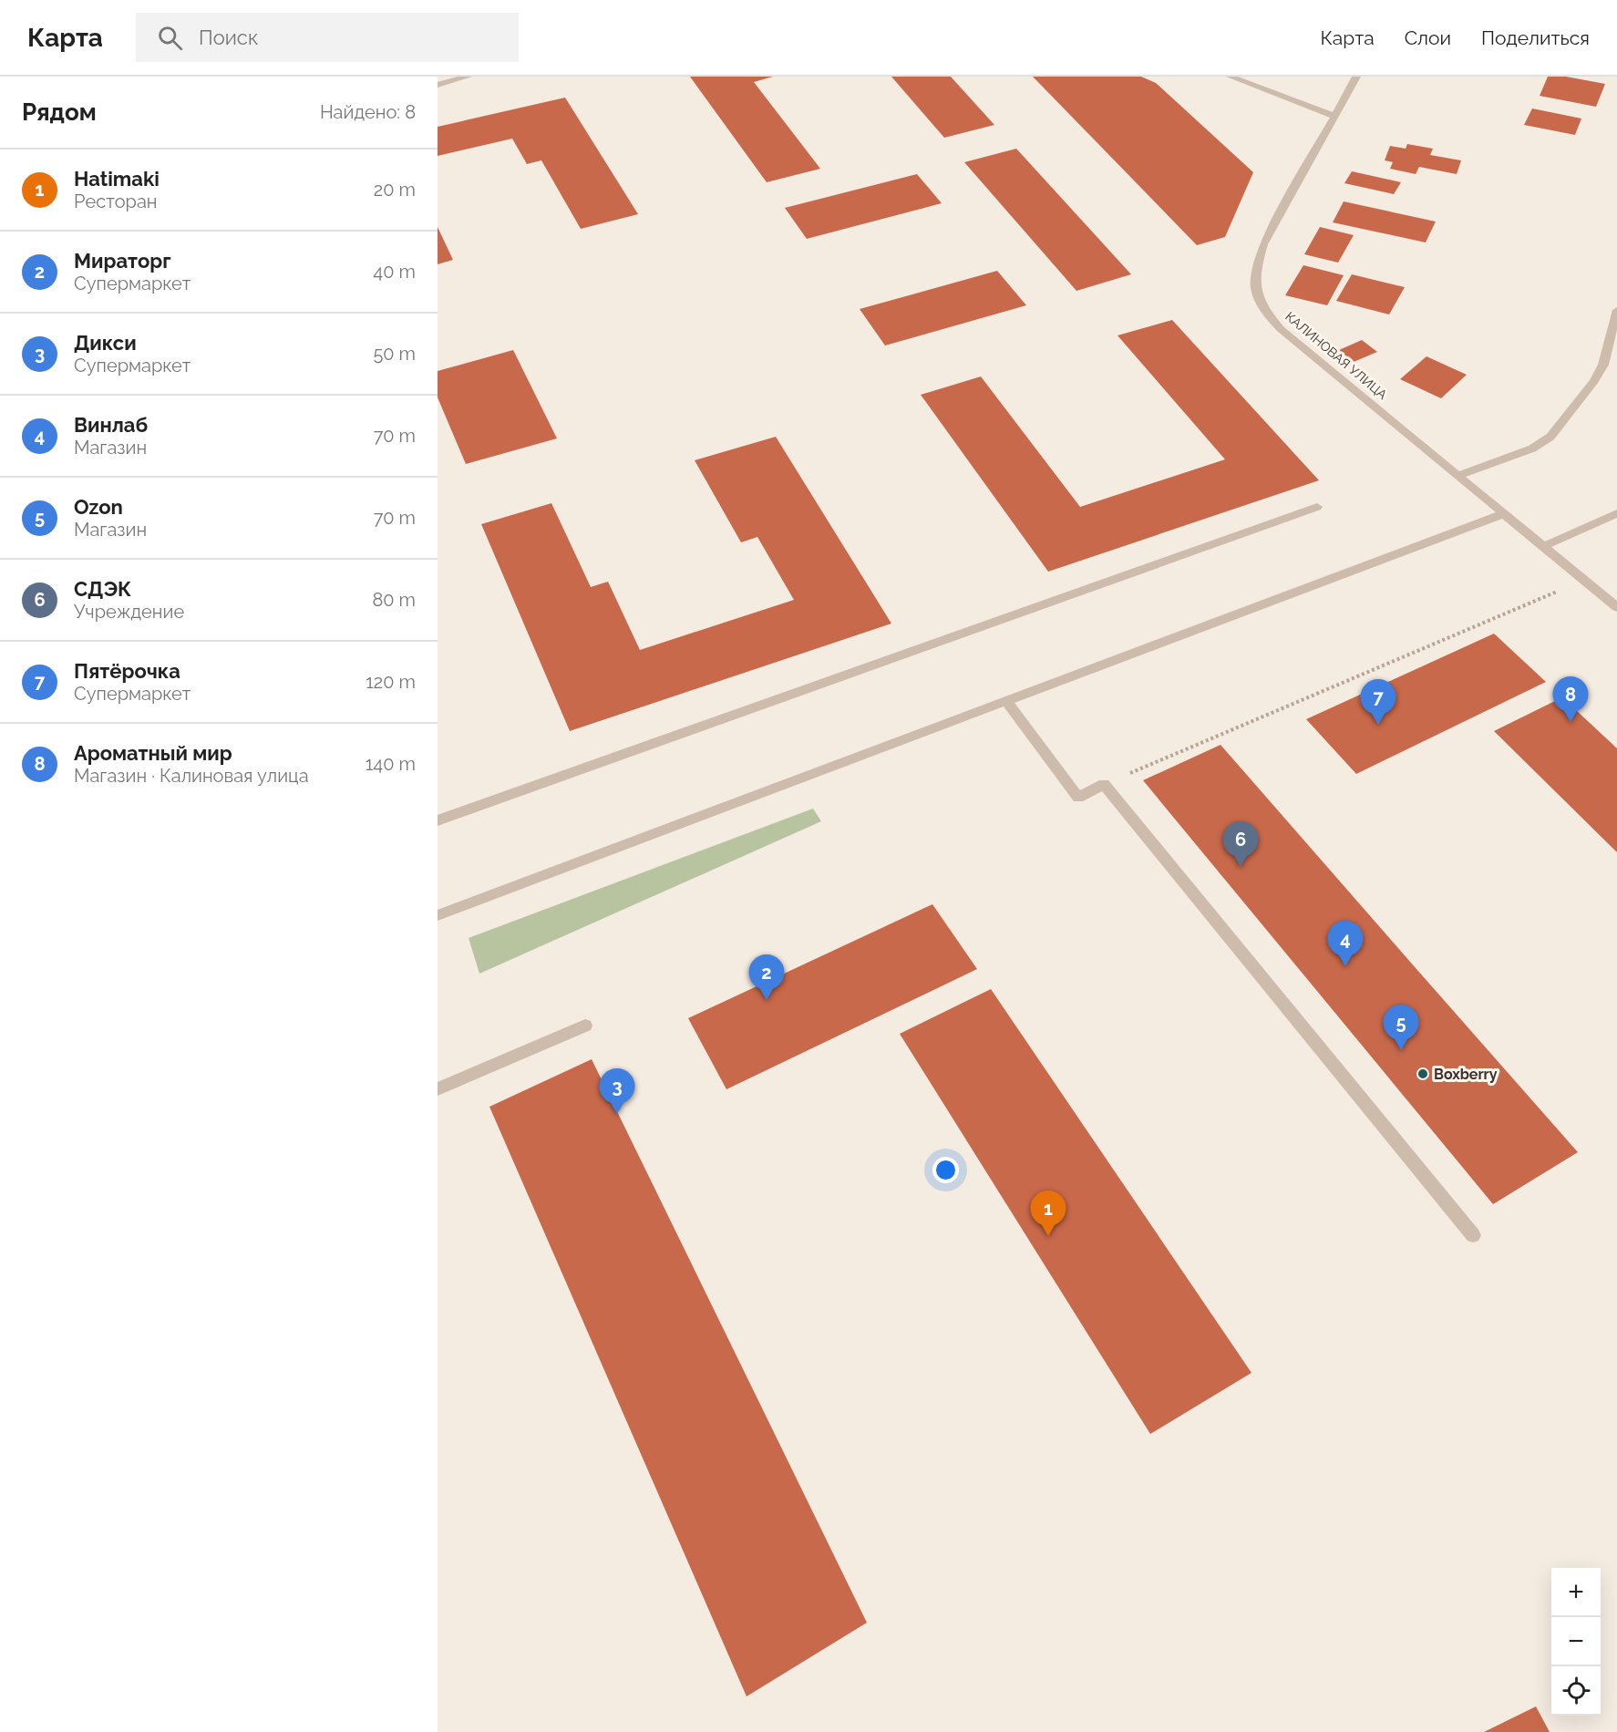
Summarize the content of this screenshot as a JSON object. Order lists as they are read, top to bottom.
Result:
{
  "streets": {
    "street": ["КАЛИНОВАЯ УЛИЦА"]
  },
  "places": ["Boxberry"],
  "page": {
    "header": "Карта",
    "search": "Поиск",
    "nav": ["Карта", "Слои", "Поделиться"],
    "heading": ["Рядом", "Найдено: 8"],
    "list": [
      {
        "mark": "1",
        "name": "Hatimaki",
        "note": "Ресторан",
        "value": "20 m"
      },
      {
        "mark": "2",
        "name": "Мираторг",
        "note": "Супермаркет",
        "value": "40 m"
      },
      {
        "mark": "3",
        "name": "Дикси",
        "note": "Супермаркет",
        "value": "50 m"
      },
      {
        "mark": "4",
        "name": "Винлаб",
        "note": "Магазин",
        "value": "70 m"
      },
      {
        "mark": "5",
        "name": "Ozon",
        "note": "Магазин",
        "value": "70 m"
      },
      {
        "mark": "6",
        "name": "СДЭК",
        "note": "Учреждение",
        "value": "80 m"
      },
      {
        "mark": "7",
        "name": "Пятёрочка",
        "note": "Супермаркет",
        "value": "120 m"
      },
      {
        "mark": "8",
        "name": "Ароматный мир",
        "note": "Магазин · Калиновая улица",
        "value": "140 m"
      }
    ],
    "pins": [
      "8",
      "7",
      "6",
      "4",
      "2",
      "5",
      "3",
      "1"
    ],
    "map_buttons": ["+", "−"]
  }
}
